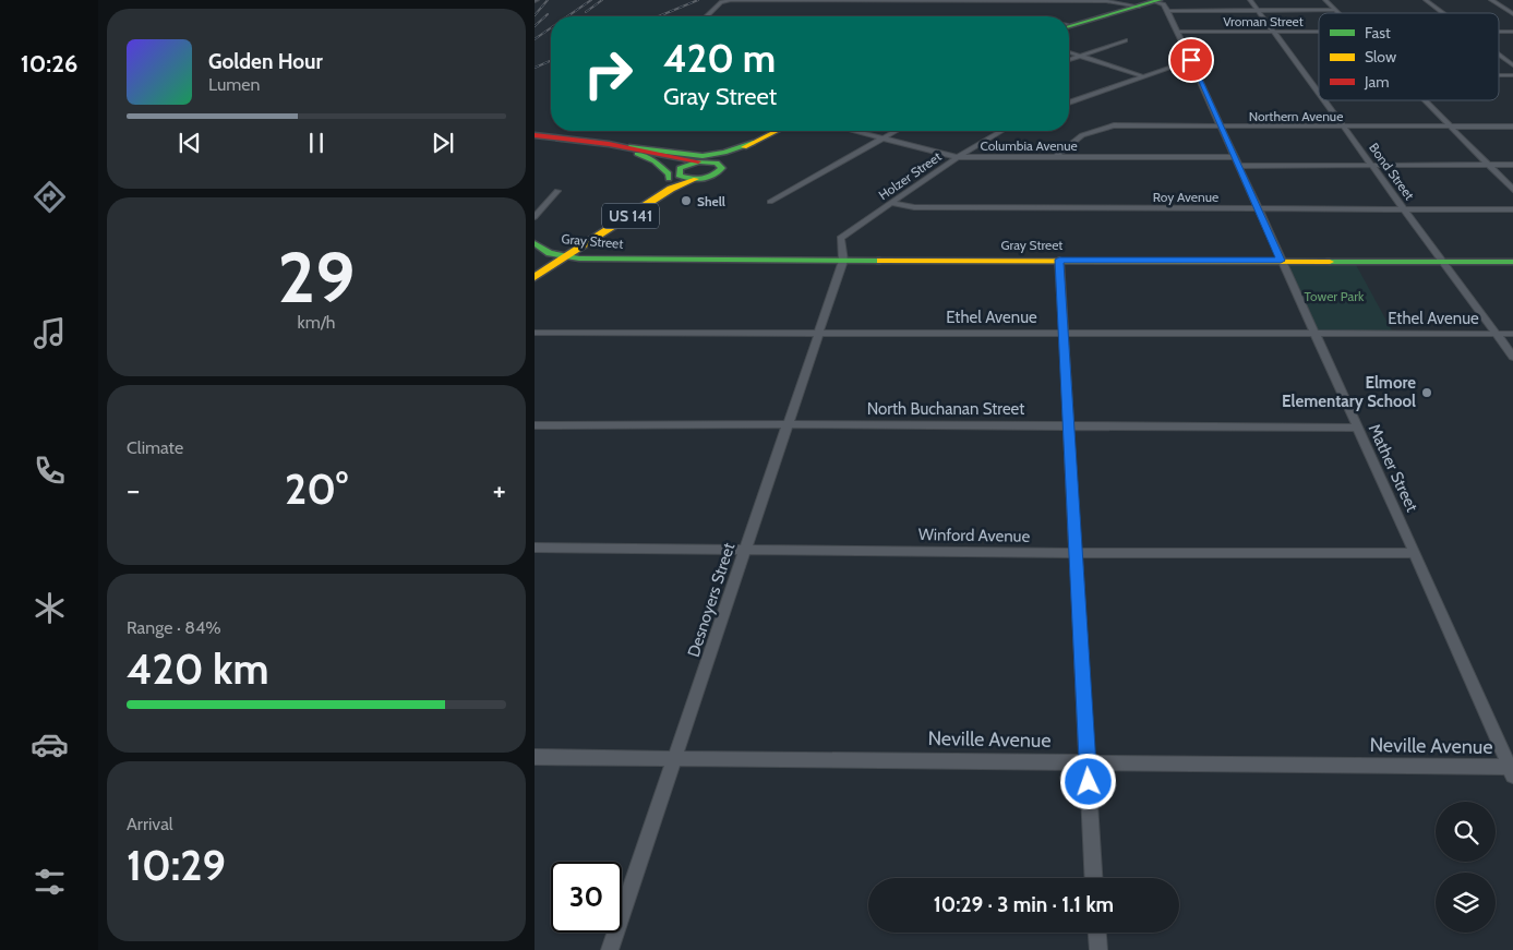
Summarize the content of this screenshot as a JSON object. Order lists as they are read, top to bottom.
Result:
{
  "streets": {
    "street": [
      "Vroman Street",
      "Northern Avenue",
      "Columbia Avenue",
      "Bond Street",
      "Holzer Street",
      "Roy Avenue",
      "US 141",
      "Gray Street",
      "Ethel Avenue",
      "North Buchanan Street",
      "Mather Street",
      "Winford Avenue",
      "Desnoyers Street",
      "Neville Avenue"
    ]
  },
  "crossings": [
    ["Vroman Street", "Bond Street"],
    ["Vroman Street", "Mather Street"],
    ["Northern Avenue", "Columbia Avenue"],
    ["Northern Avenue", "Bond Street"],
    ["Northern Avenue", "Mather Street"],
    ["Columbia Avenue", "Holzer Street"],
    ["Columbia Avenue", "Mather Street"],
    ["Bond Street", "Roy Avenue"],
    ["Bond Street", "Gray Street"],
    ["Bond Street", "Ethel Avenue"],
    ["Holzer Street", "Roy Avenue"],
    ["Holzer Street", "Gray Street"],
    ["Holzer Street", "Desnoyers Street"],
    ["Roy Avenue", "Mather Street"],
    ["US 141", "Gray Street"],
    ["Gray Street", "Mather Street"],
    ["Gray Street", "Desnoyers Street"],
    ["Ethel Avenue", "Mather Street"],
    ["Ethel Avenue", "Desnoyers Street"],
    ["North Buchanan Street", "Mather Street"],
    ["North Buchanan Street", "Desnoyers Street"],
    ["Mather Street", "Winford Avenue"],
    ["Mather Street", "Neville Avenue"],
    ["Winford Avenue", "Desnoyers Street"],
    ["Desnoyers Street", "Neville Avenue"]
  ],
  "parks": ["Tower Park"],
  "places": ["Shell", "Elmore Elementary School"],
  "legend": ["Fast", "Slow", "Jam"],
  "page": {
    "tabs": "10:26",
    "turn": ["420 m", "Gray Street"],
    "song": ["Golden Hour", "Lumen"],
    "tile": [
      ["29", "km/h"],
      "Climate",
      ["Range · 84%", "420 km"],
      ["Arrival", "10:29"]
    ],
    "heat": ["−", "20°", "+"],
    "limit": "30",
    "trip": "10:29 · 3 min · 1.1 km"
  }
}
